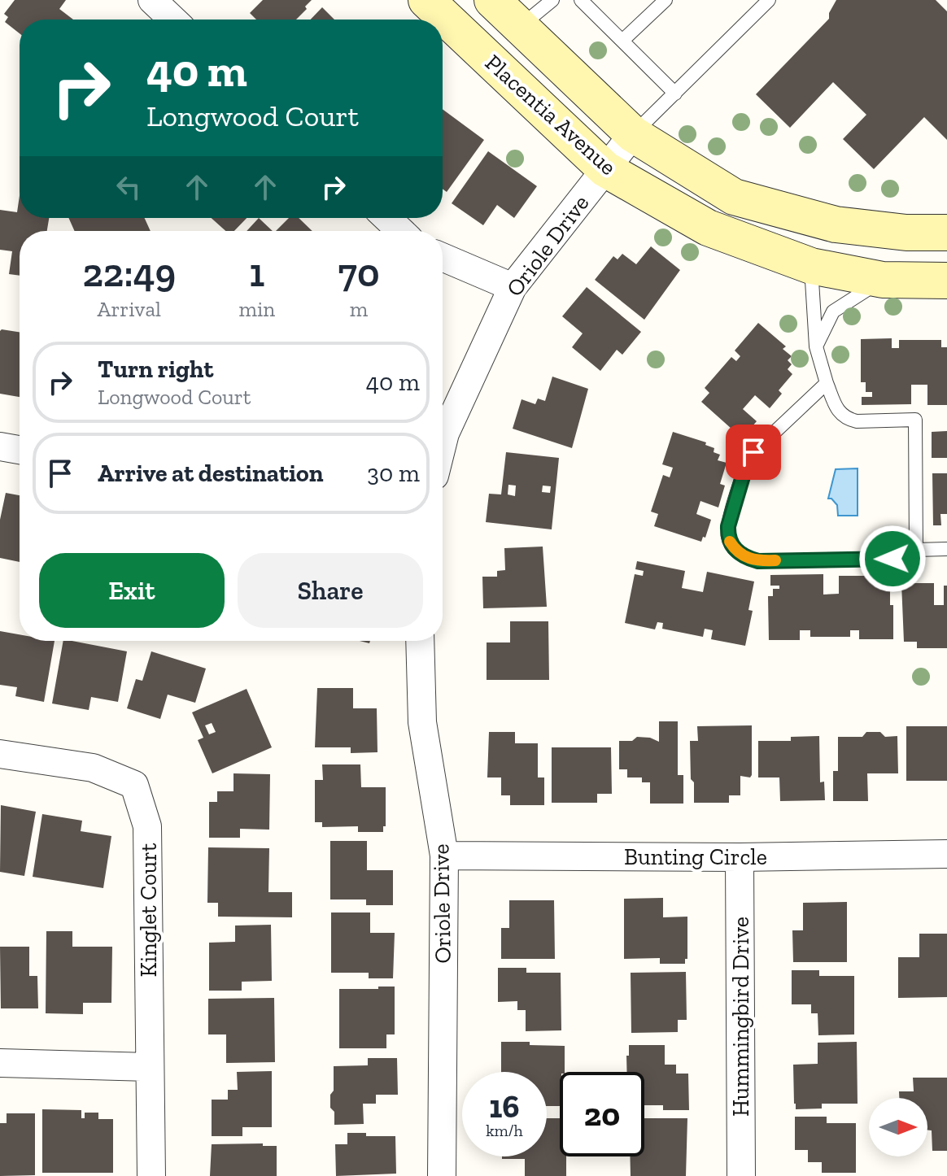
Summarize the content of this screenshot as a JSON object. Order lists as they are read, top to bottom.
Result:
{
  "streets": {
    "main road": ["Placentia Avenue"],
    "street": [
      "Oriole Drive",
      "Bunting Circle",
      "Kinglet Court",
      "Hummingbird Drive"
    ]
  },
  "crossings": [
    ["Placentia Avenue", "Oriole Drive"],
    ["Oriole Drive", "Bunting Circle"],
    ["Bunting Circle", "Hummingbird Drive"]
  ],
  "north": "right",
  "page": {
    "turn": ["40 m", "Longwood Court"],
    "eta": [
      "22:49",
      "Arrival",
      "1",
      "min",
      "70",
      "m"
    ],
    "list": [
      {
        "name": "Turn right",
        "note": "Longwood Court",
        "value": "40 m"
      },
      {
        "name": "Arrive at destination",
        "value": "30 m"
      }
    ],
    "buttons": ["Exit", "Share"],
    "speed": "16 km/h",
    "limit": "20"
  }
}
